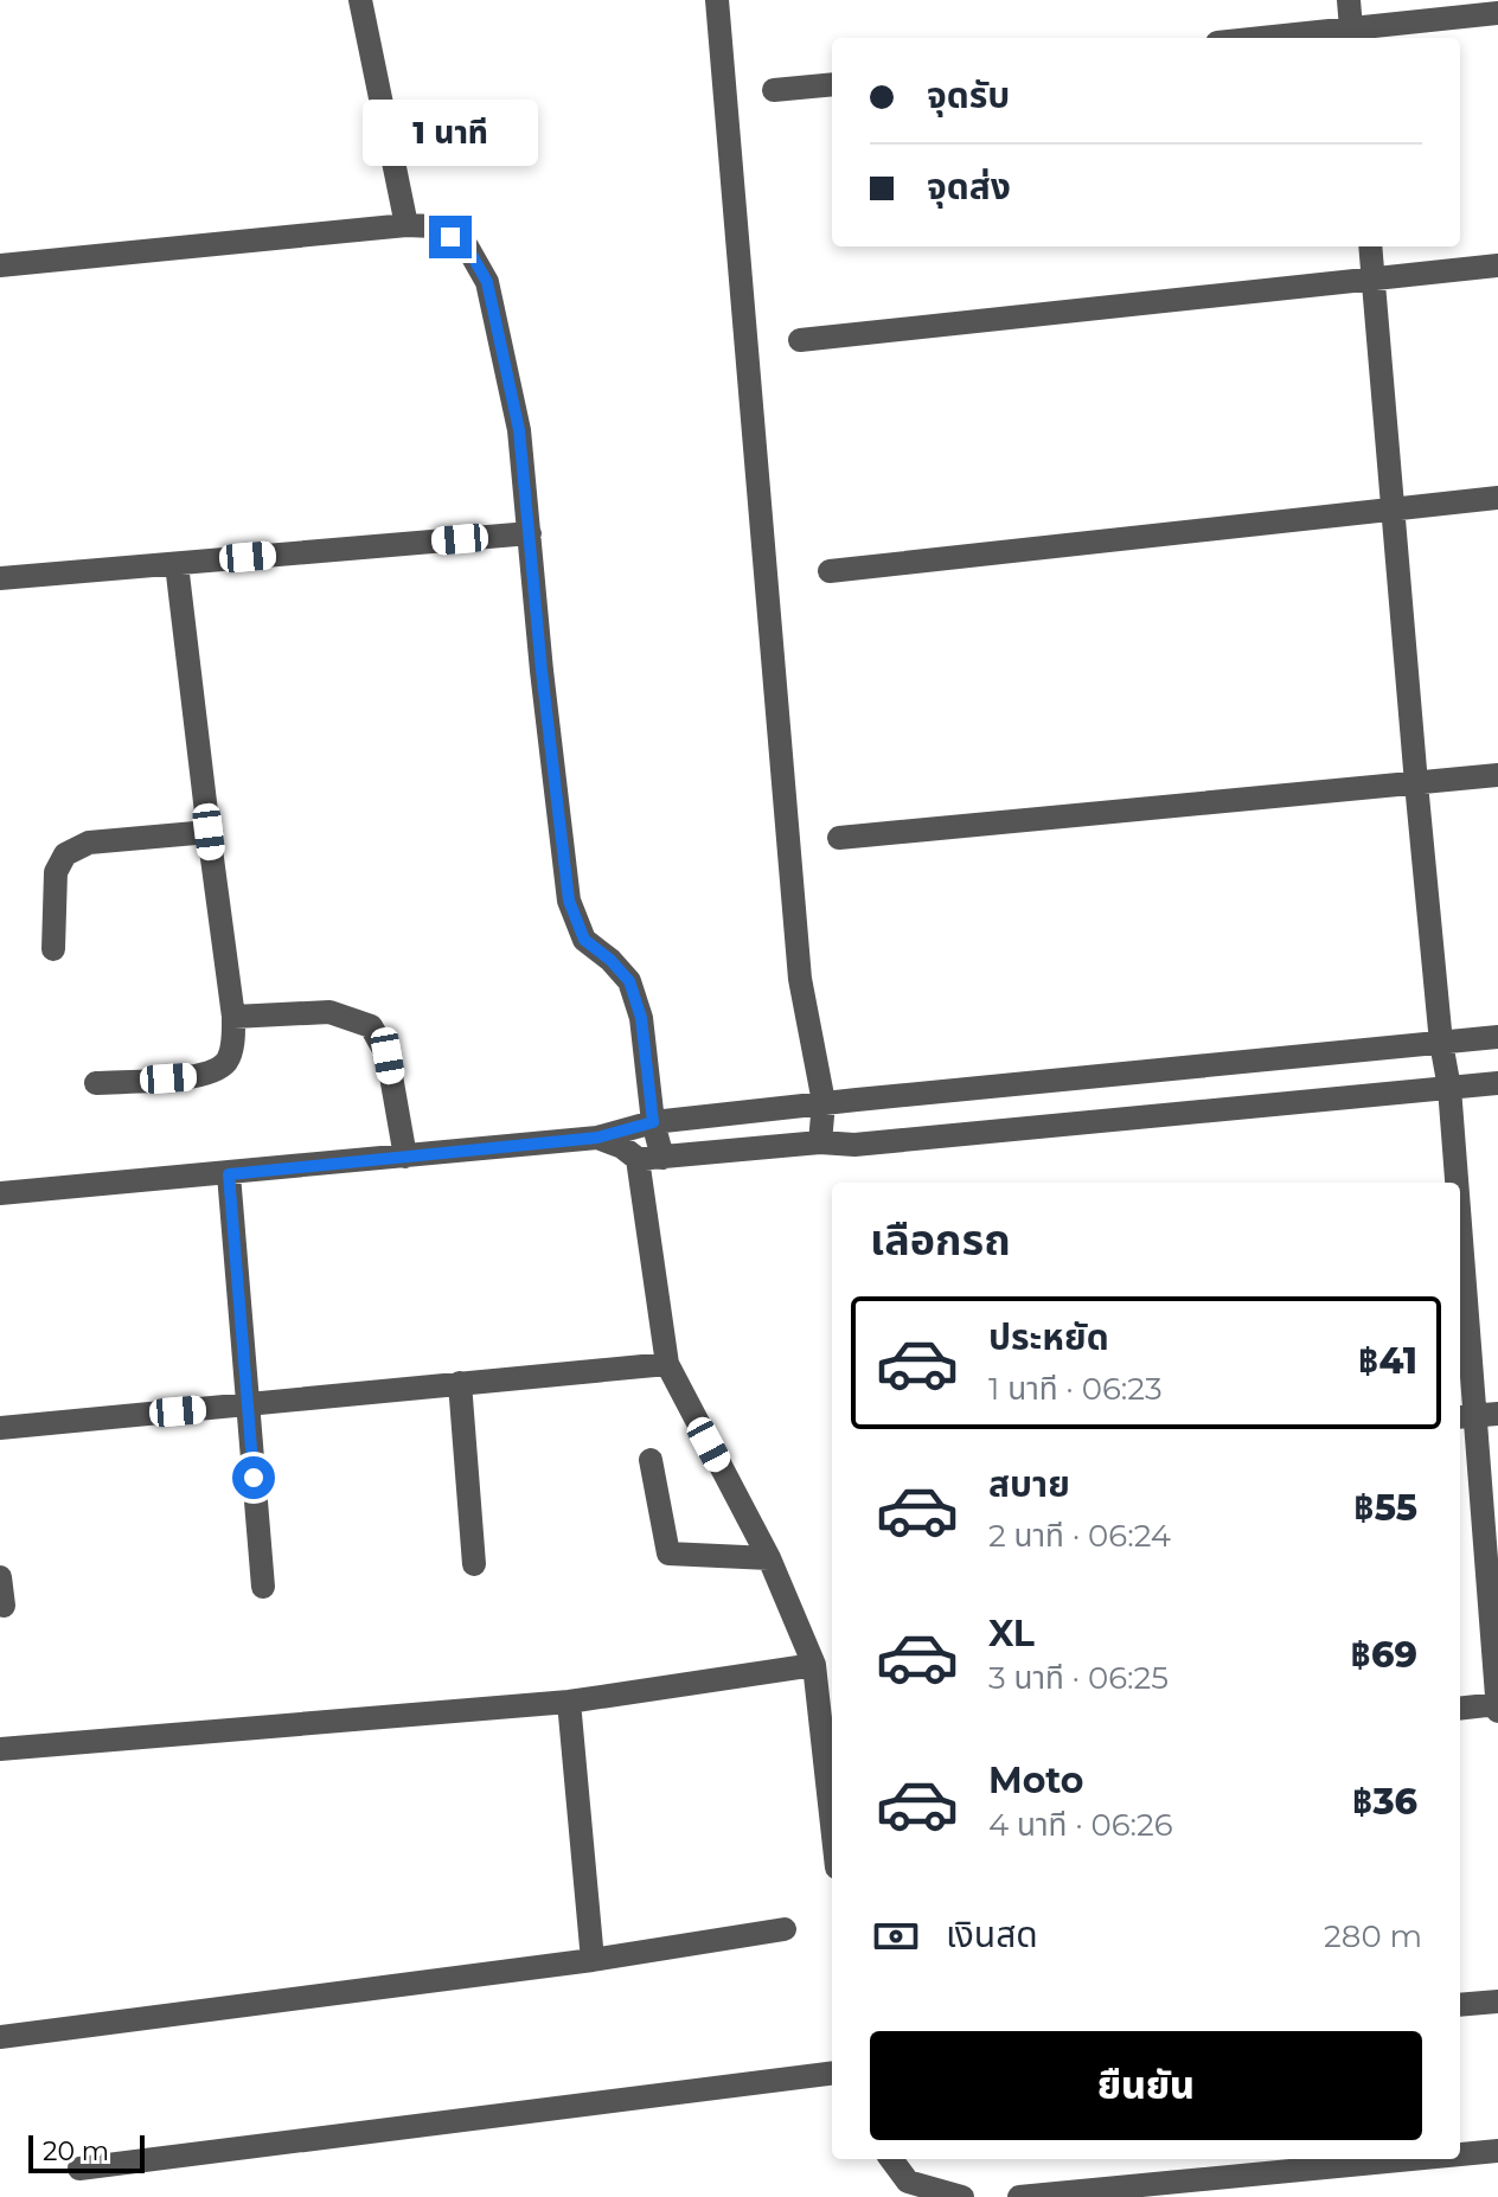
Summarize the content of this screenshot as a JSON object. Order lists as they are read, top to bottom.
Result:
{
  "scale_bar": "20 m",
  "page": {
    "banner": ["จุดรับ", "จุดส่ง"],
    "bubble": "1 นาที",
    "heading": "เลือกรถ",
    "list": [
      {
        "name": "ประหยัด",
        "note": "1 นาที · 06:23",
        "value": "฿41"
      },
      {
        "name": "สบาย",
        "note": "2 นาที · 06:24",
        "value": "฿55"
      },
      {
        "name": "XL",
        "note": "3 นาที · 06:25",
        "value": "฿69"
      },
      {
        "name": "Moto",
        "note": "4 นาที · 06:26",
        "value": "฿36"
      }
    ],
    "pay": ["เงินสด", "280 m"],
    "buttons": "ยืนยัน",
    "scale": "20 m"
  }
}
